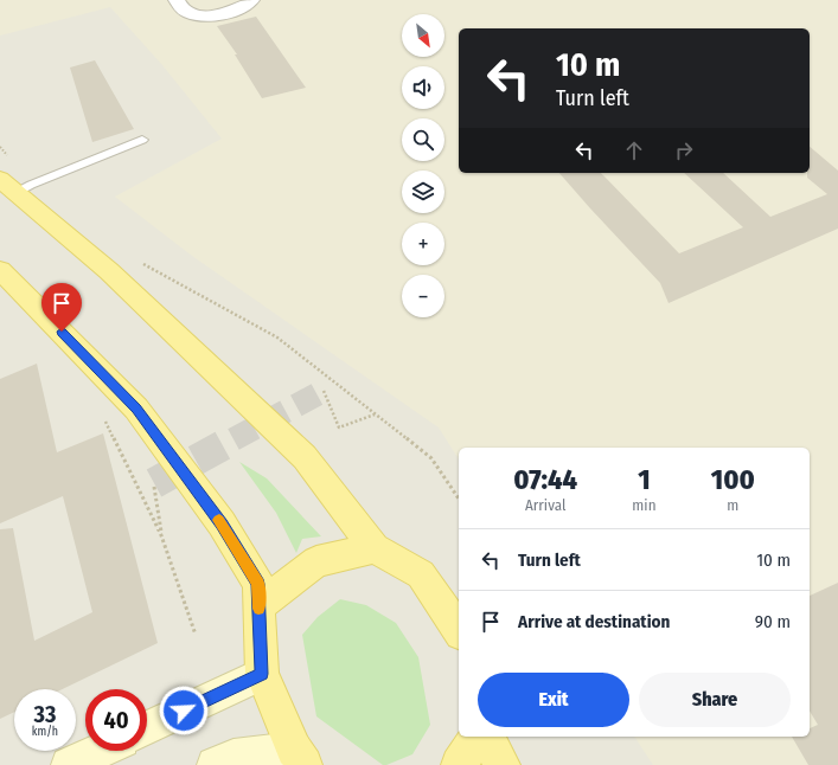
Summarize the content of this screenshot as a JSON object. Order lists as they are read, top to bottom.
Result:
{
  "north": "bottom right",
  "page": {
    "map_buttons": ["+", "−"],
    "turn": ["10 m", "Turn left"],
    "eta": [
      "07:44",
      "Arrival",
      "1",
      "min",
      "100",
      "m"
    ],
    "list": [
      {
        "name": "Turn left",
        "value": "10 m"
      },
      {
        "name": "Arrive at destination",
        "value": "90 m"
      }
    ],
    "buttons": ["Exit", "Share"],
    "speed": "33 km/h",
    "limit": "40"
  }
}
